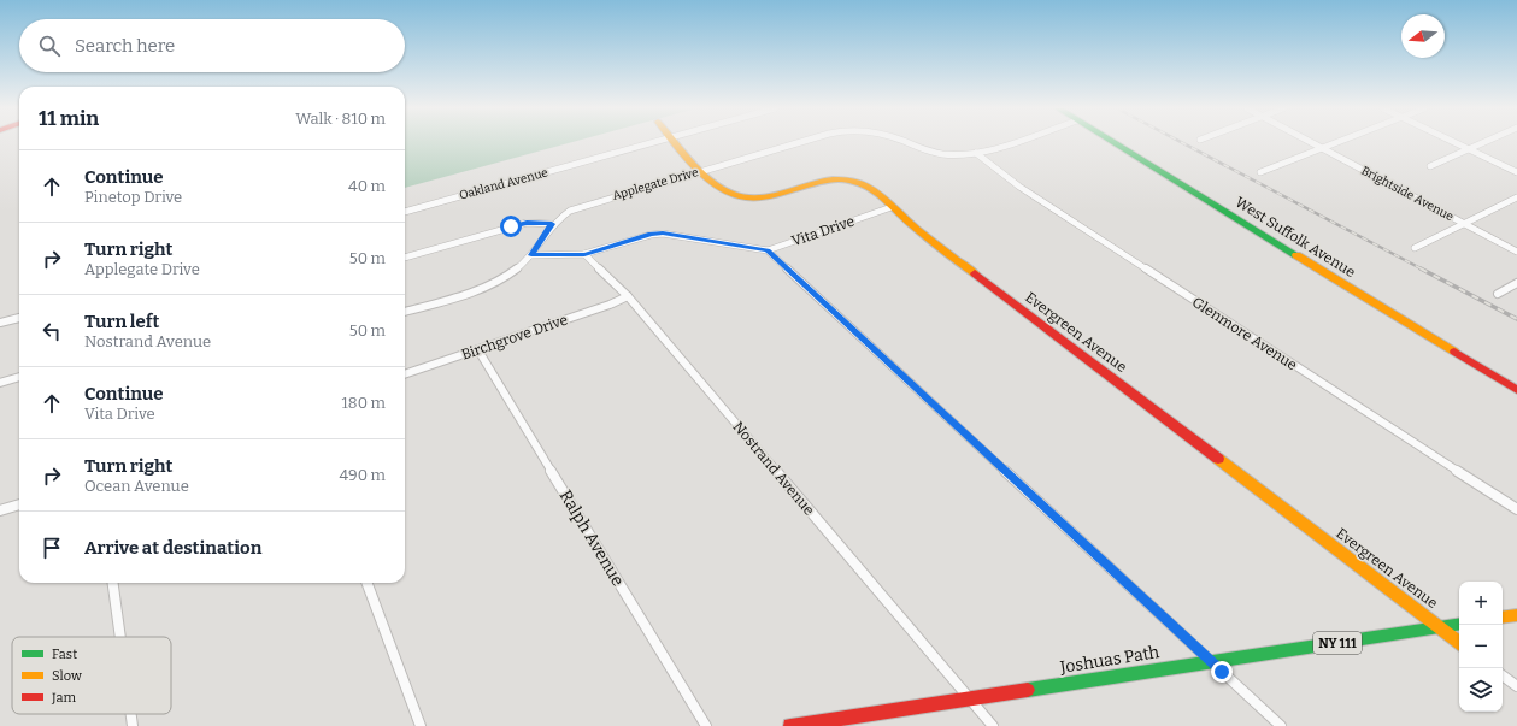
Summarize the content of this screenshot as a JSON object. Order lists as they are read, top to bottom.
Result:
{
  "streets": {
    "main road": [
      "West Suffolk Avenue",
      "Evergreen Avenue",
      "NY 111",
      "Joshuas Path"
    ],
    "street": [
      "Oakland Avenue",
      "Applegate Drive",
      "Brightside Avenue",
      "Vita Drive",
      "Glenmore Avenue",
      "Birchgrove Drive",
      "Nostrand Avenue",
      "Ralph Avenue"
    ]
  },
  "crossings": [
    ["Applegate Drive", "Evergreen Avenue"],
    ["Applegate Drive", "Glenmore Avenue"],
    ["Vita Drive", "Evergreen Avenue"],
    ["Vita Drive", "Nostrand Avenue"],
    ["Evergreen Avenue", "Joshuas Path"],
    ["Birchgrove Drive", "Nostrand Avenue"],
    ["Birchgrove Drive", "Ralph Avenue"],
    ["Nostrand Avenue", "Joshuas Path"]
  ],
  "legend": ["Fast", "Slow", "Jam"],
  "north": "left",
  "page": {
    "search": "Search here",
    "heading": ["11 min", "Walk · 810 m"],
    "list": [
      ["Continue", "Pinetop Drive", "40 m"],
      ["Turn right", "Applegate Drive", "50 m"],
      ["Turn left", "Nostrand Avenue", "50 m"],
      ["Continue", "Vita Drive", "180 m"],
      ["Turn right", "Ocean Avenue", "490 m"],
      "Arrive at destination"
    ],
    "map_buttons": ["+", "−"]
  }
}
